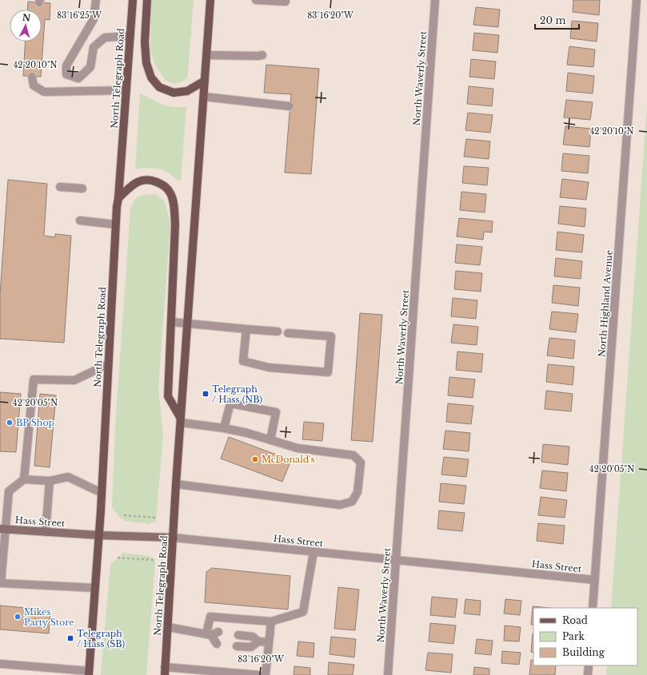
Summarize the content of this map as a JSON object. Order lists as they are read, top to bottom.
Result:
{
  "streets": {
    "main road": ["North Telegraph Road"],
    "street": ["North Waverly Street", "North Highland Avenue", "Hass Street"]
  },
  "crossings": [
    ["North Telegraph Road", "Hass Street"],
    ["North Waverly Street", "Hass Street"],
    ["North Highland Avenue", "Hass Street"]
  ],
  "places": {
    "transit": ["Telegraph / Hass (NB)", "Telegraph / Hass (SB)"],
    "other": ["BP Shop", "McDonald's", "Mikes Party Store"]
  },
  "legend": ["Road", "Park", "Building"],
  "scale_bar": "20 m",
  "north": "top",
  "coordinates": [
    "83°16'25\"W",
    "83°16'20\"W",
    "42°20'10\"N",
    "42°20'05\"N"
  ]
}
